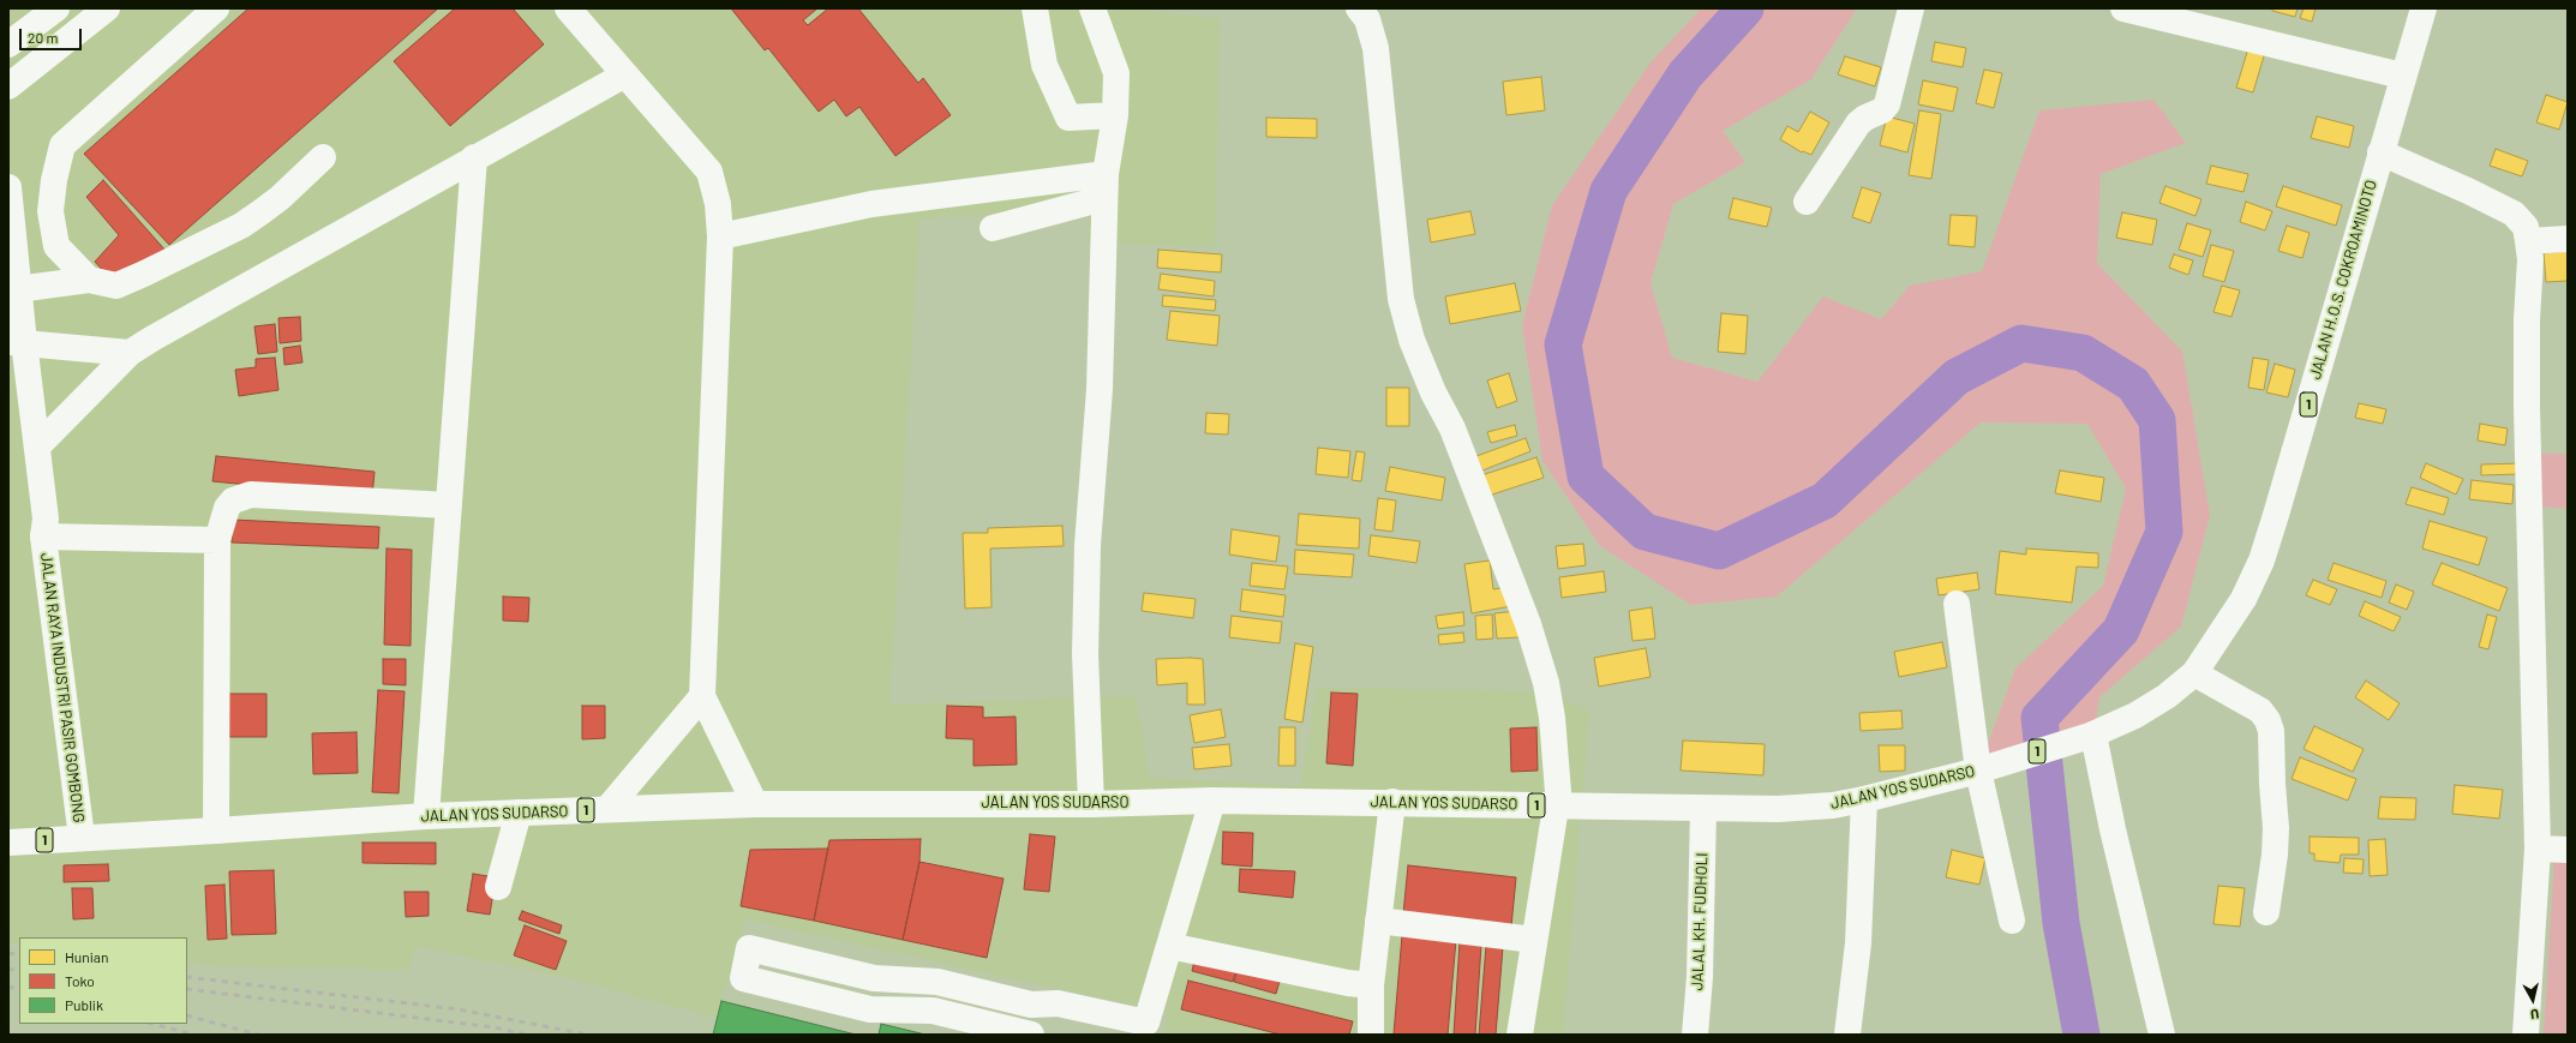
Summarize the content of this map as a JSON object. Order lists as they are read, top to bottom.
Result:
{
  "streets": {
    "main road": [
      "JALAN H.O.S. COKROAMINOTO",
      "1",
      "JALAN RAYA INDUSTRI PASIR GOMBONG",
      "JALAN YOS SUDARSO",
      "JALAL KH. FUDHOLI"
    ]
  },
  "crossings": [
    ["JALAN H.O.S. COKROAMINOTO", "JALAN YOS SUDARSO"],
    ["JALAN RAYA INDUSTRI PASIR GOMBONG", "JALAN YOS SUDARSO"],
    ["JALAN YOS SUDARSO", "JALAL KH. FUDHOLI"]
  ],
  "legend": ["Hunian", "Toko", "Publik"],
  "scale_bar": "20 m",
  "north": "bottom"
}
